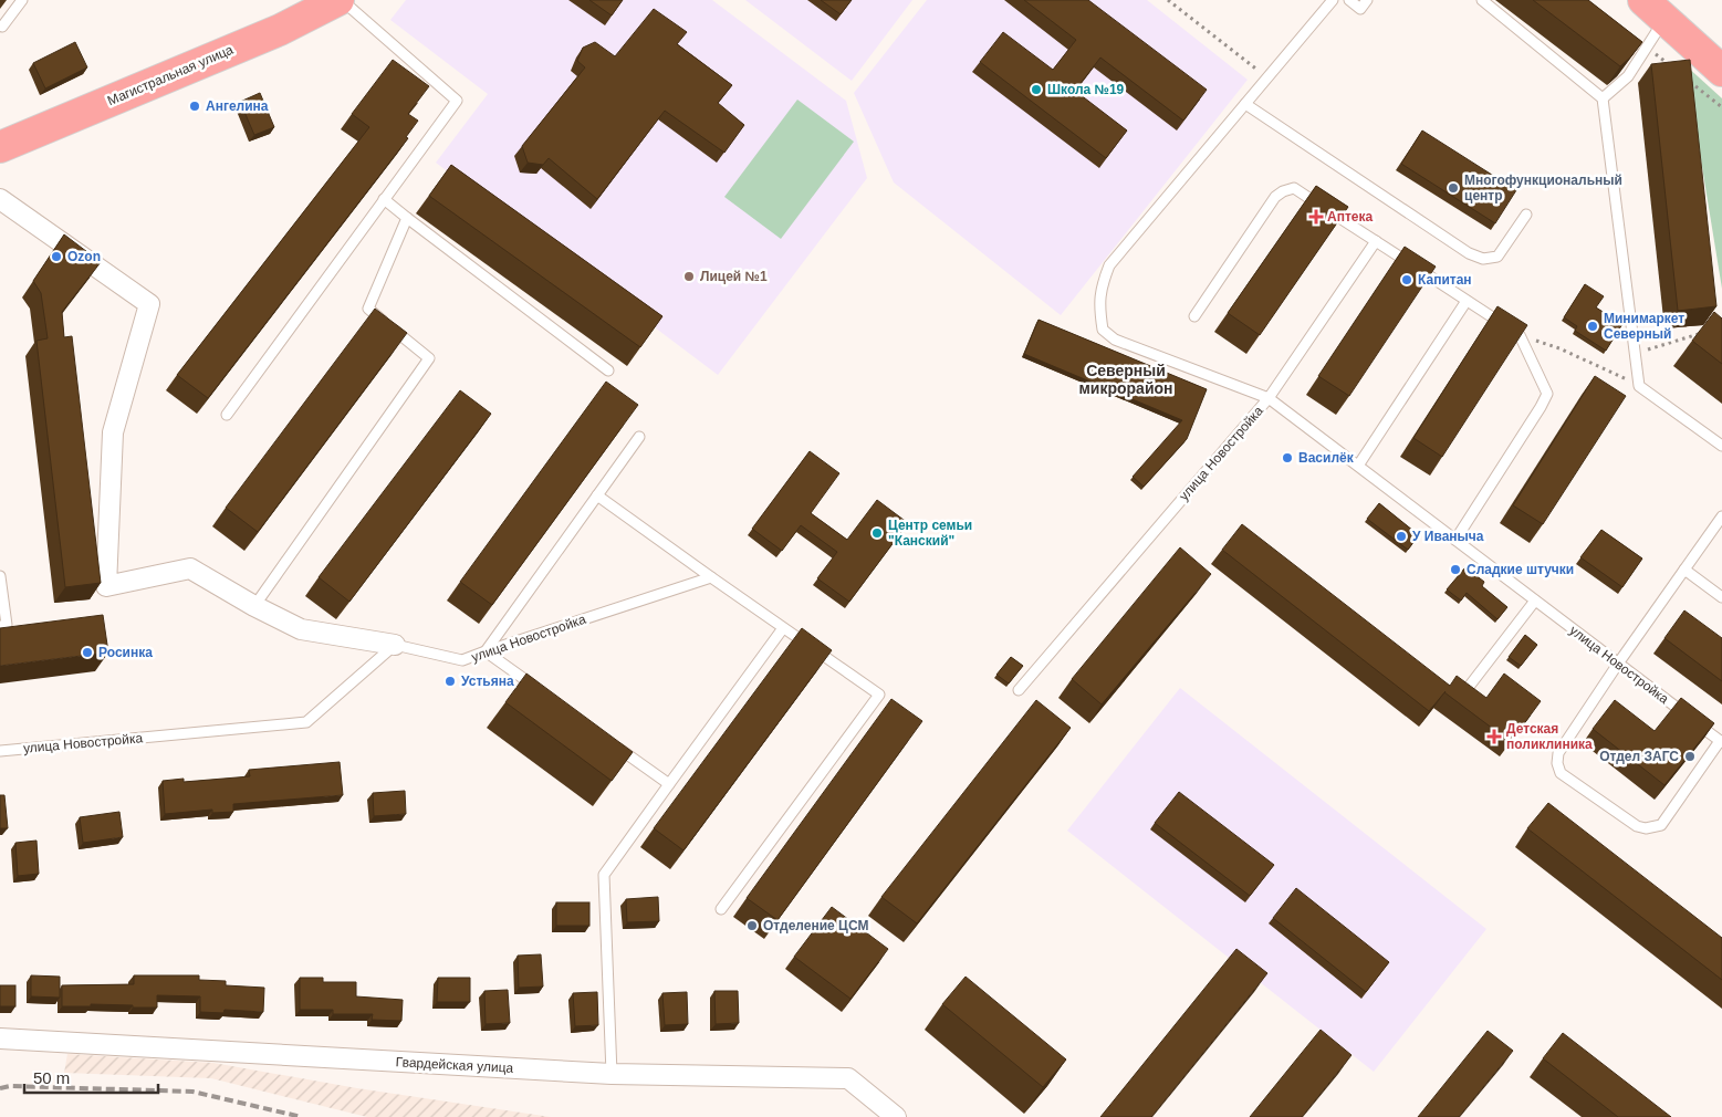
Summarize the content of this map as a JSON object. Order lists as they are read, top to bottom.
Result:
{
  "streets": {
    "main road": ["Магистральная улица"],
    "street": ["Гвардейская улица"],
    "lane": ["улица Новостройка"]
  },
  "districts": ["Северный микрорайон"],
  "places": {
    "other": [
      "Школа №19",
      "Ангелина",
      "Многофункциональный центр",
      "Ozon",
      "Лицей №1",
      "Капитан",
      "Минимаркет Северный",
      "Василёк",
      "Центр семьи \"Канский\"",
      "У Иваныча",
      "Сладкие штучки",
      "Росинка",
      "Устьяна",
      "Отдел ЗАГС",
      "Отделение ЦСМ"
    ],
    "health": ["Аптека", "Детская поликлиника"]
  },
  "scale_bar": "50 m"
}
